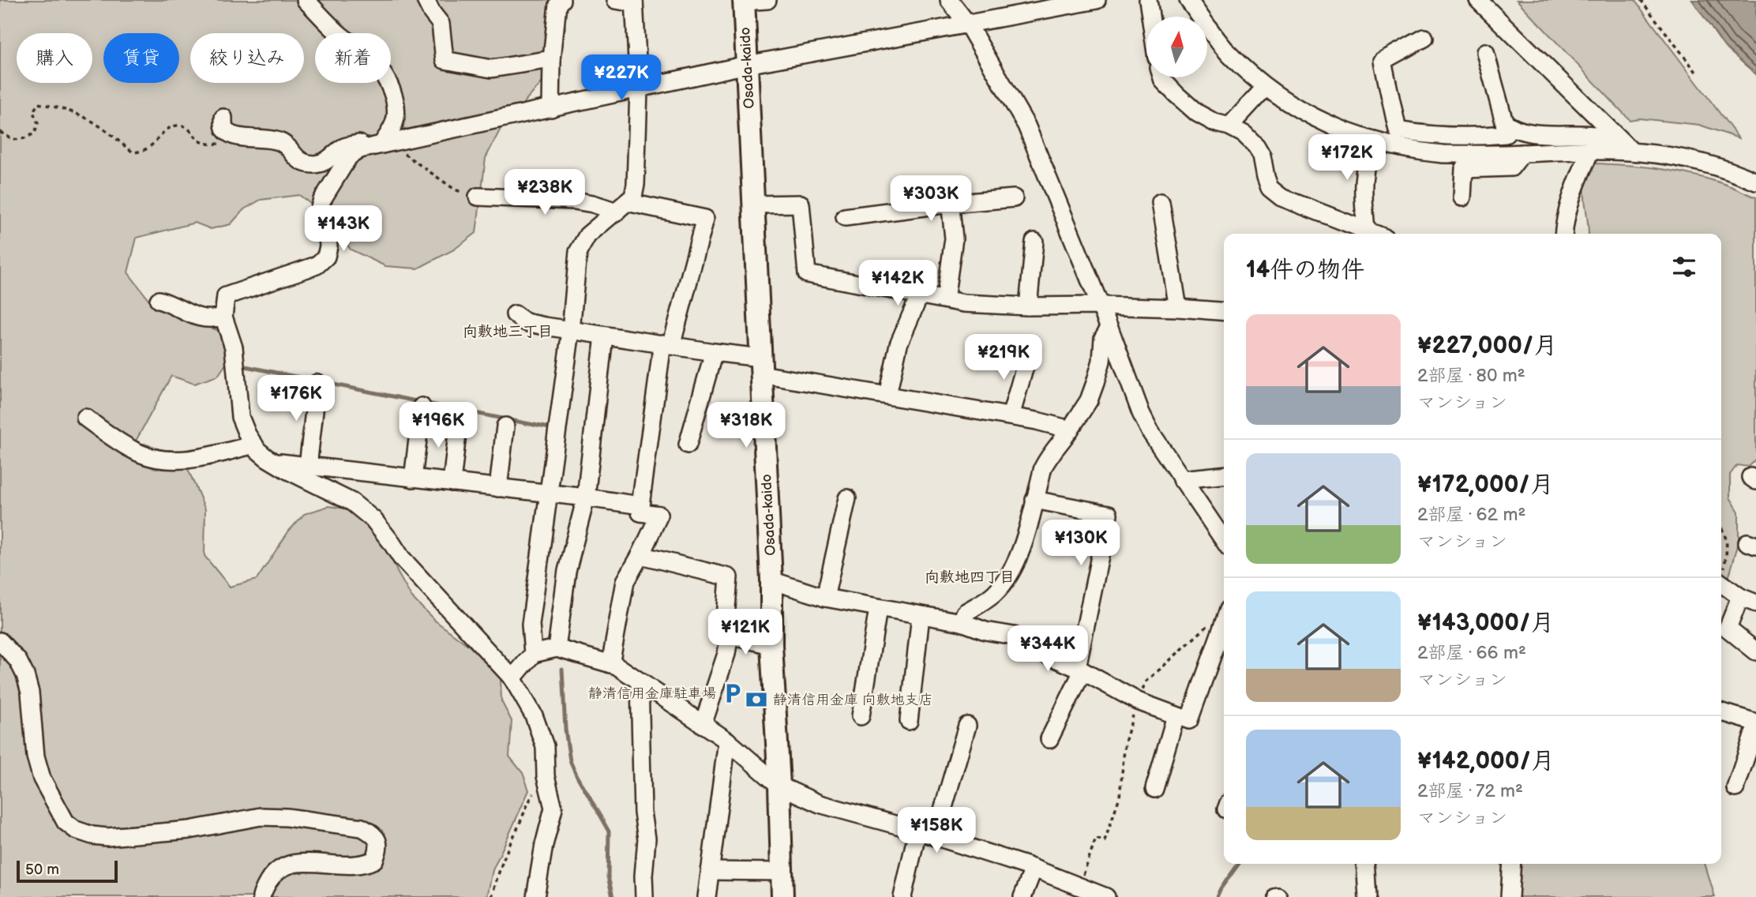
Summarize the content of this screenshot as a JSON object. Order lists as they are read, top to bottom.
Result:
{
  "streets": {
    "main road": ["Osada-kaido"]
  },
  "districts": ["向敷地三丁目", "向敷地四丁目"],
  "places": {
    "parking": ["静清信用金庫駐車場"],
    "bank": ["静清信用金庫 向敷地支店"]
  },
  "scale_bar": "50 m",
  "north": "top",
  "page": {
    "chip": [
      "購入",
      "賃貸",
      "絞り込み",
      "新着"
    ],
    "price": [
      "¥227K",
      "¥172K",
      "¥238K",
      "¥303K",
      "¥143K",
      "¥142K",
      "¥219K",
      "¥176K",
      "¥196K",
      "¥318K",
      "¥130K",
      "¥121K",
      "¥344K",
      "¥158K"
    ],
    "heading": "14件の物件",
    "list": [
      {
        "name": "¥227,000/月",
        "note": "2部屋 · 80 m² · マンション"
      },
      {
        "name": "¥172,000/月",
        "note": "2部屋 · 62 m² · マンション"
      },
      {
        "name": "¥143,000/月",
        "note": "2部屋 · 66 m² · マンション"
      },
      {
        "name": "¥142,000/月",
        "note": "2部屋 · 72 m² · マンション"
      }
    ],
    "scale": "50 m"
  }
}
